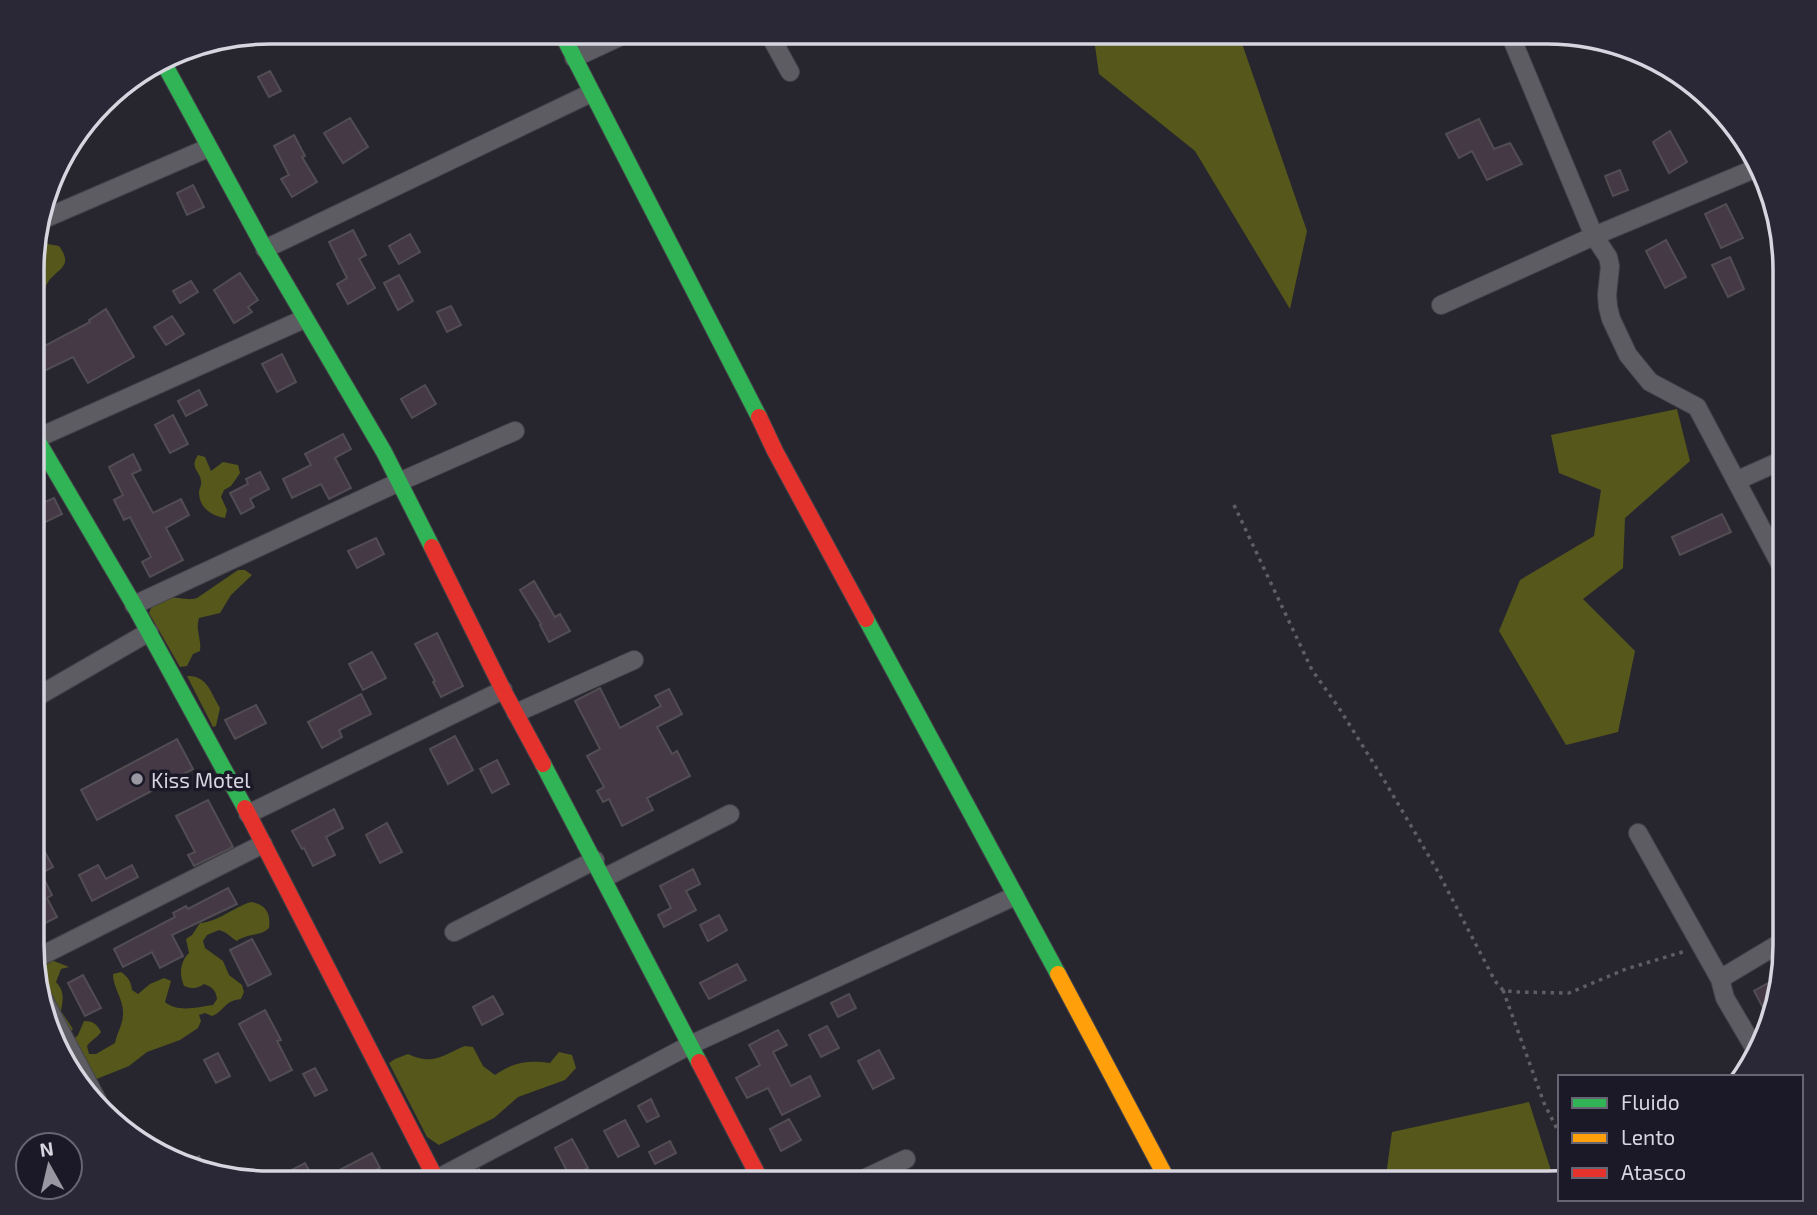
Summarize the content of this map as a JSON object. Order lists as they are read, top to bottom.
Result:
{
  "places": ["Kiss Motel"],
  "legend": ["Fluido", "Lento", "Atasco"],
  "north": "top"
}
